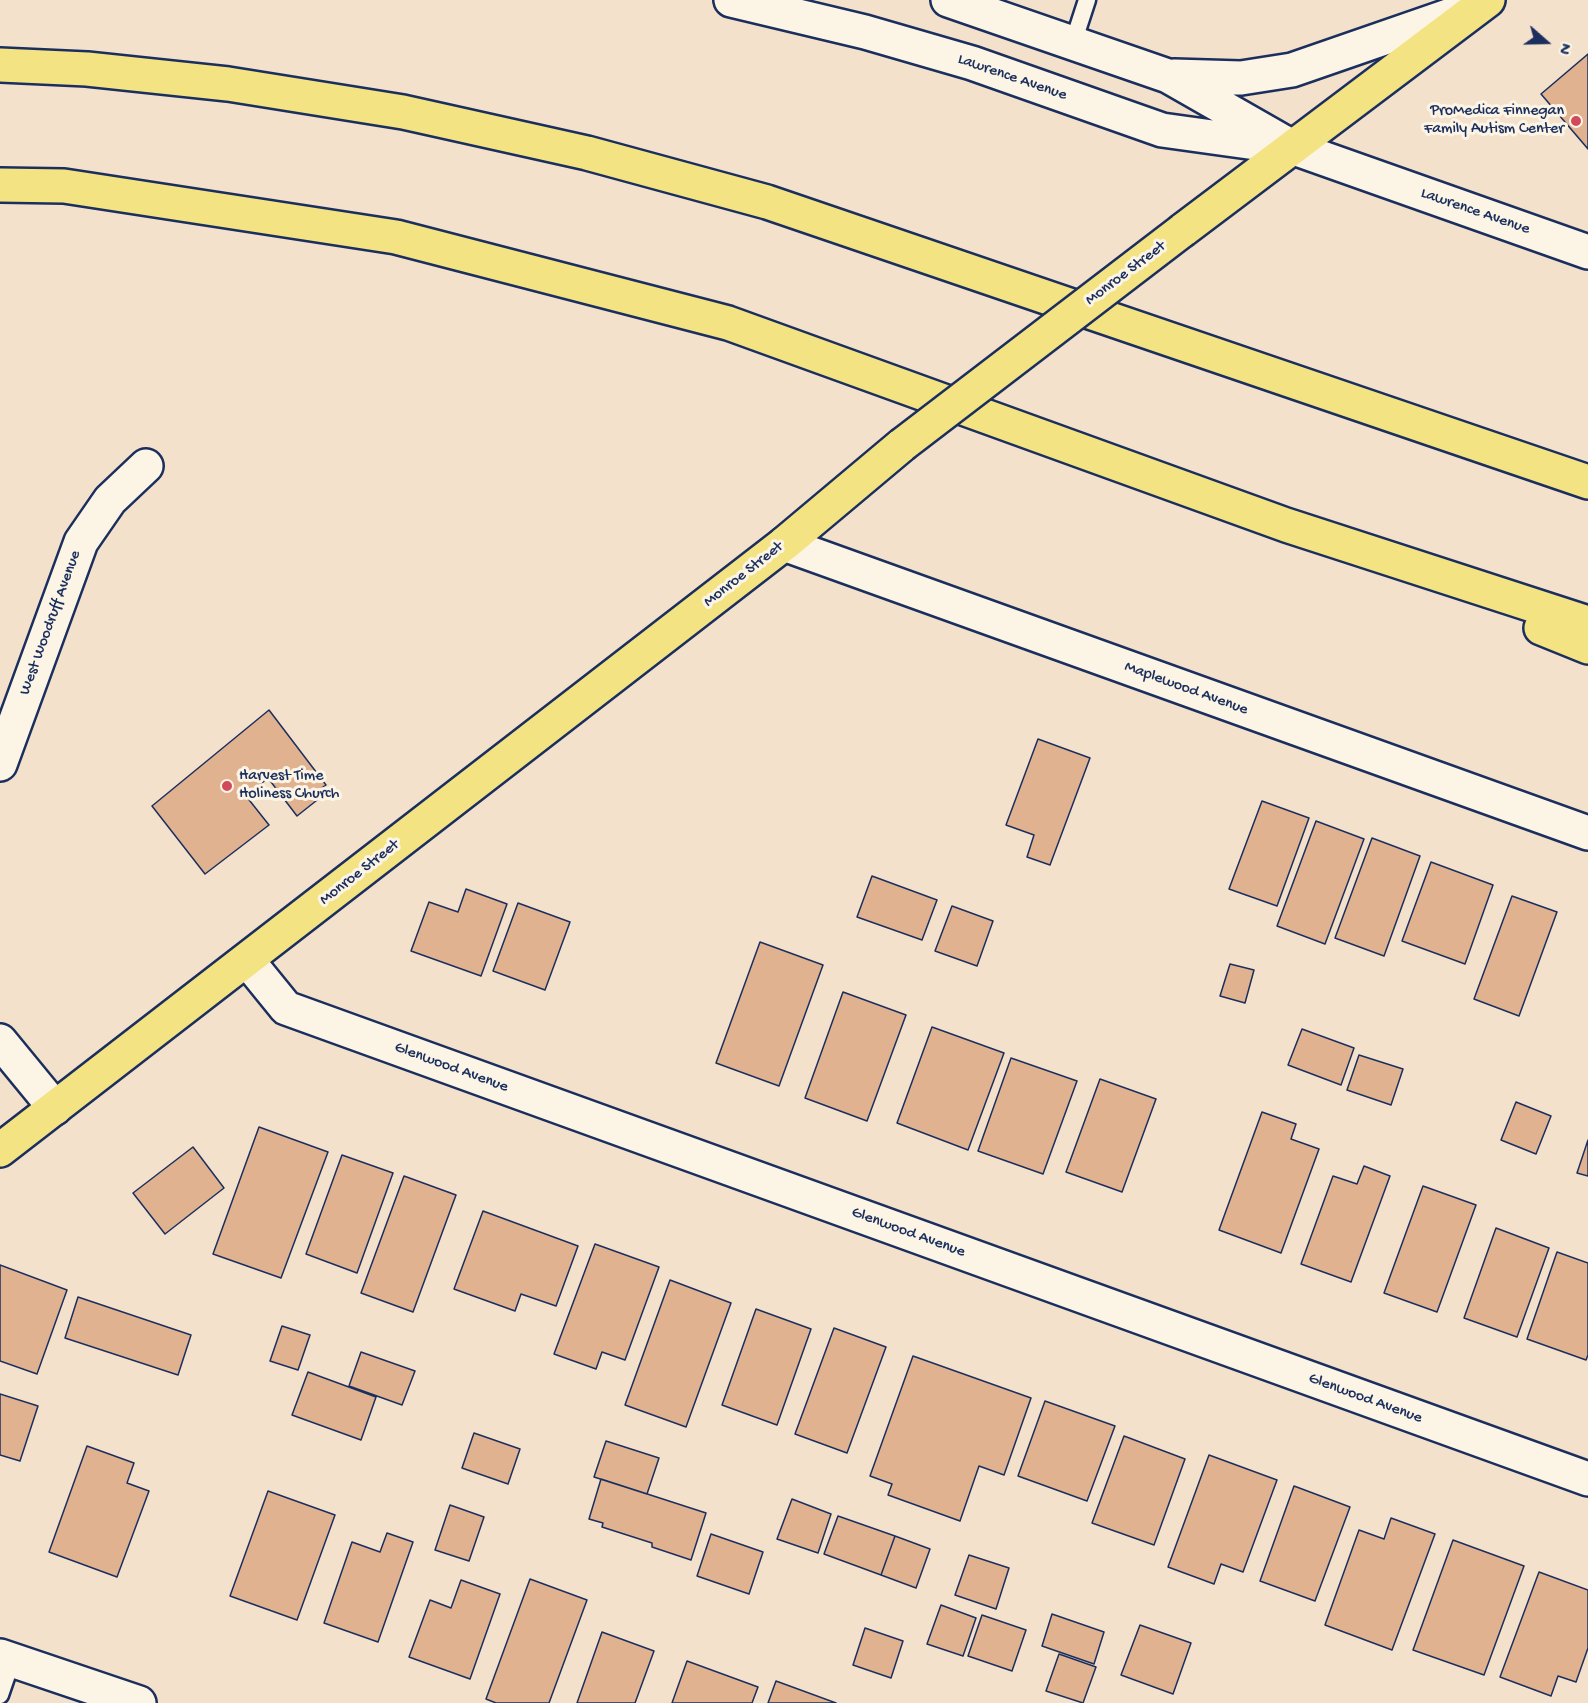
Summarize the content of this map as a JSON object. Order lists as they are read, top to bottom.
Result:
{
  "streets": {
    "main road": ["Monroe Street"],
    "street": [
      "Lawrence Avenue",
      "West Woodruff Avenue",
      "Maplewood Avenue",
      "Glenwood Avenue"
    ]
  },
  "crossings": [
    ["Lawrence Avenue", "Monroe Street"],
    ["Monroe Street", "Maplewood Avenue"],
    ["Monroe Street", "Glenwood Avenue"]
  ],
  "places": ["ProMedica Finnegan Family Autism Center", "Harvest Time Holiness Church"],
  "north": "right"
}
